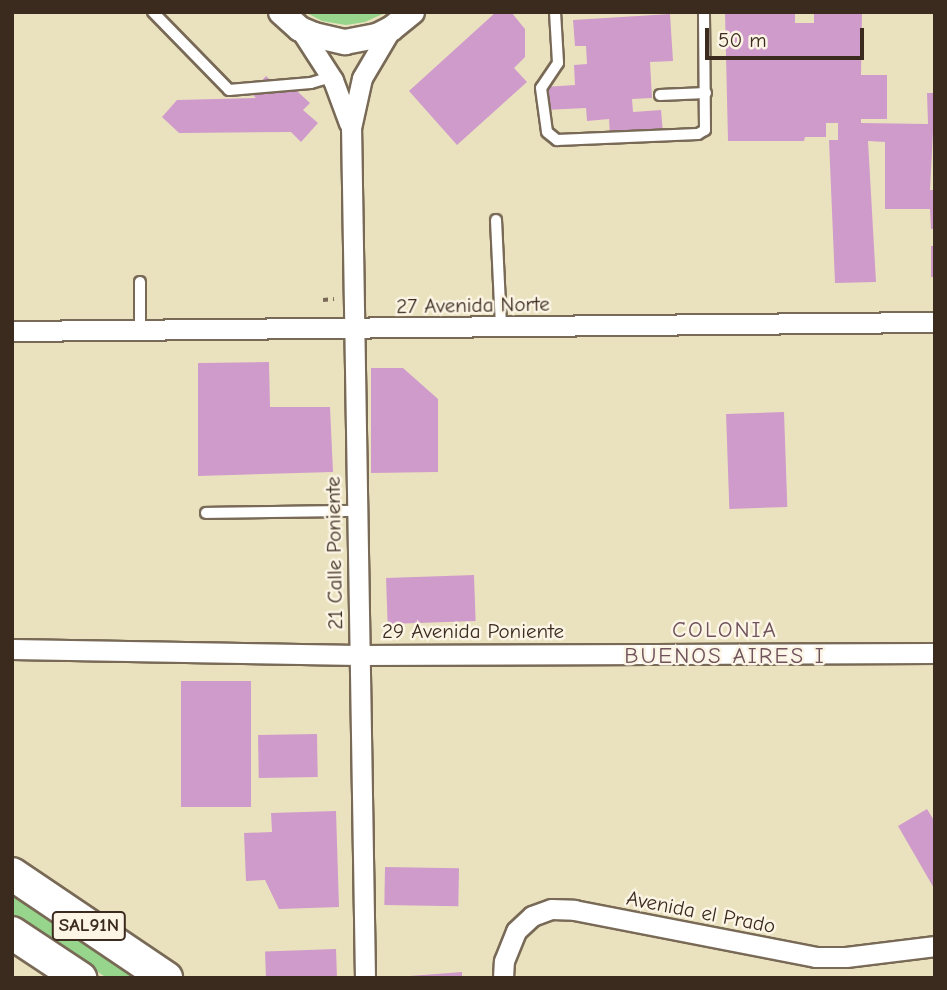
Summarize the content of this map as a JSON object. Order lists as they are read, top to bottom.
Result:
{
  "streets": {
    "main road": ["SAL91N"],
    "street": [
      "27 Avenida Norte",
      "21 Calle Poniente",
      "29 Avenida Poniente",
      "Avenida el Prado"
    ]
  },
  "crossings": [
    ["27 Avenida Norte", "21 Calle Poniente"],
    ["21 Calle Poniente", "29 Avenida Poniente"]
  ],
  "districts": ["COLONIA BUENOS AIRES I"],
  "scale_bar": "50 m"
}
